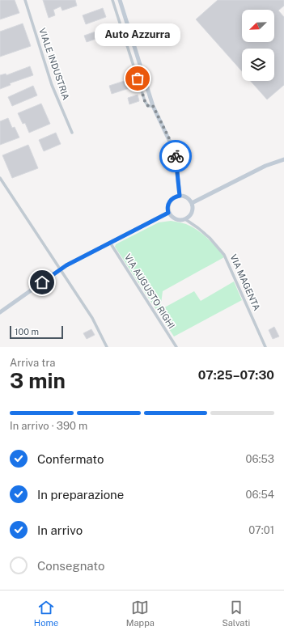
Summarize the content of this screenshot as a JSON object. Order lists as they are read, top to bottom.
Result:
{
  "streets": {
    "street": ["VIALE INDUSTRIA", "VIA MAGENTA", "VIA AUGUSTO RIGHI"]
  },
  "places": ["Auto Azzurra"],
  "scale_bar": "100 m",
  "north": "bottom left",
  "page": {
    "bubble": "Auto Azzurra",
    "scale": "100 m",
    "heading": ["3 min", "Arriva tra", "07:25–07:30"],
    "bar": "In arrivo · 390 m",
    "list": [
      ["Confermato", "06:53"],
      ["In preparazione", "06:54"],
      ["In arrivo", "07:01"],
      "Consegnato"
    ],
    "tabs": ["Home", "Mappa", "Salvati"]
  }
}
